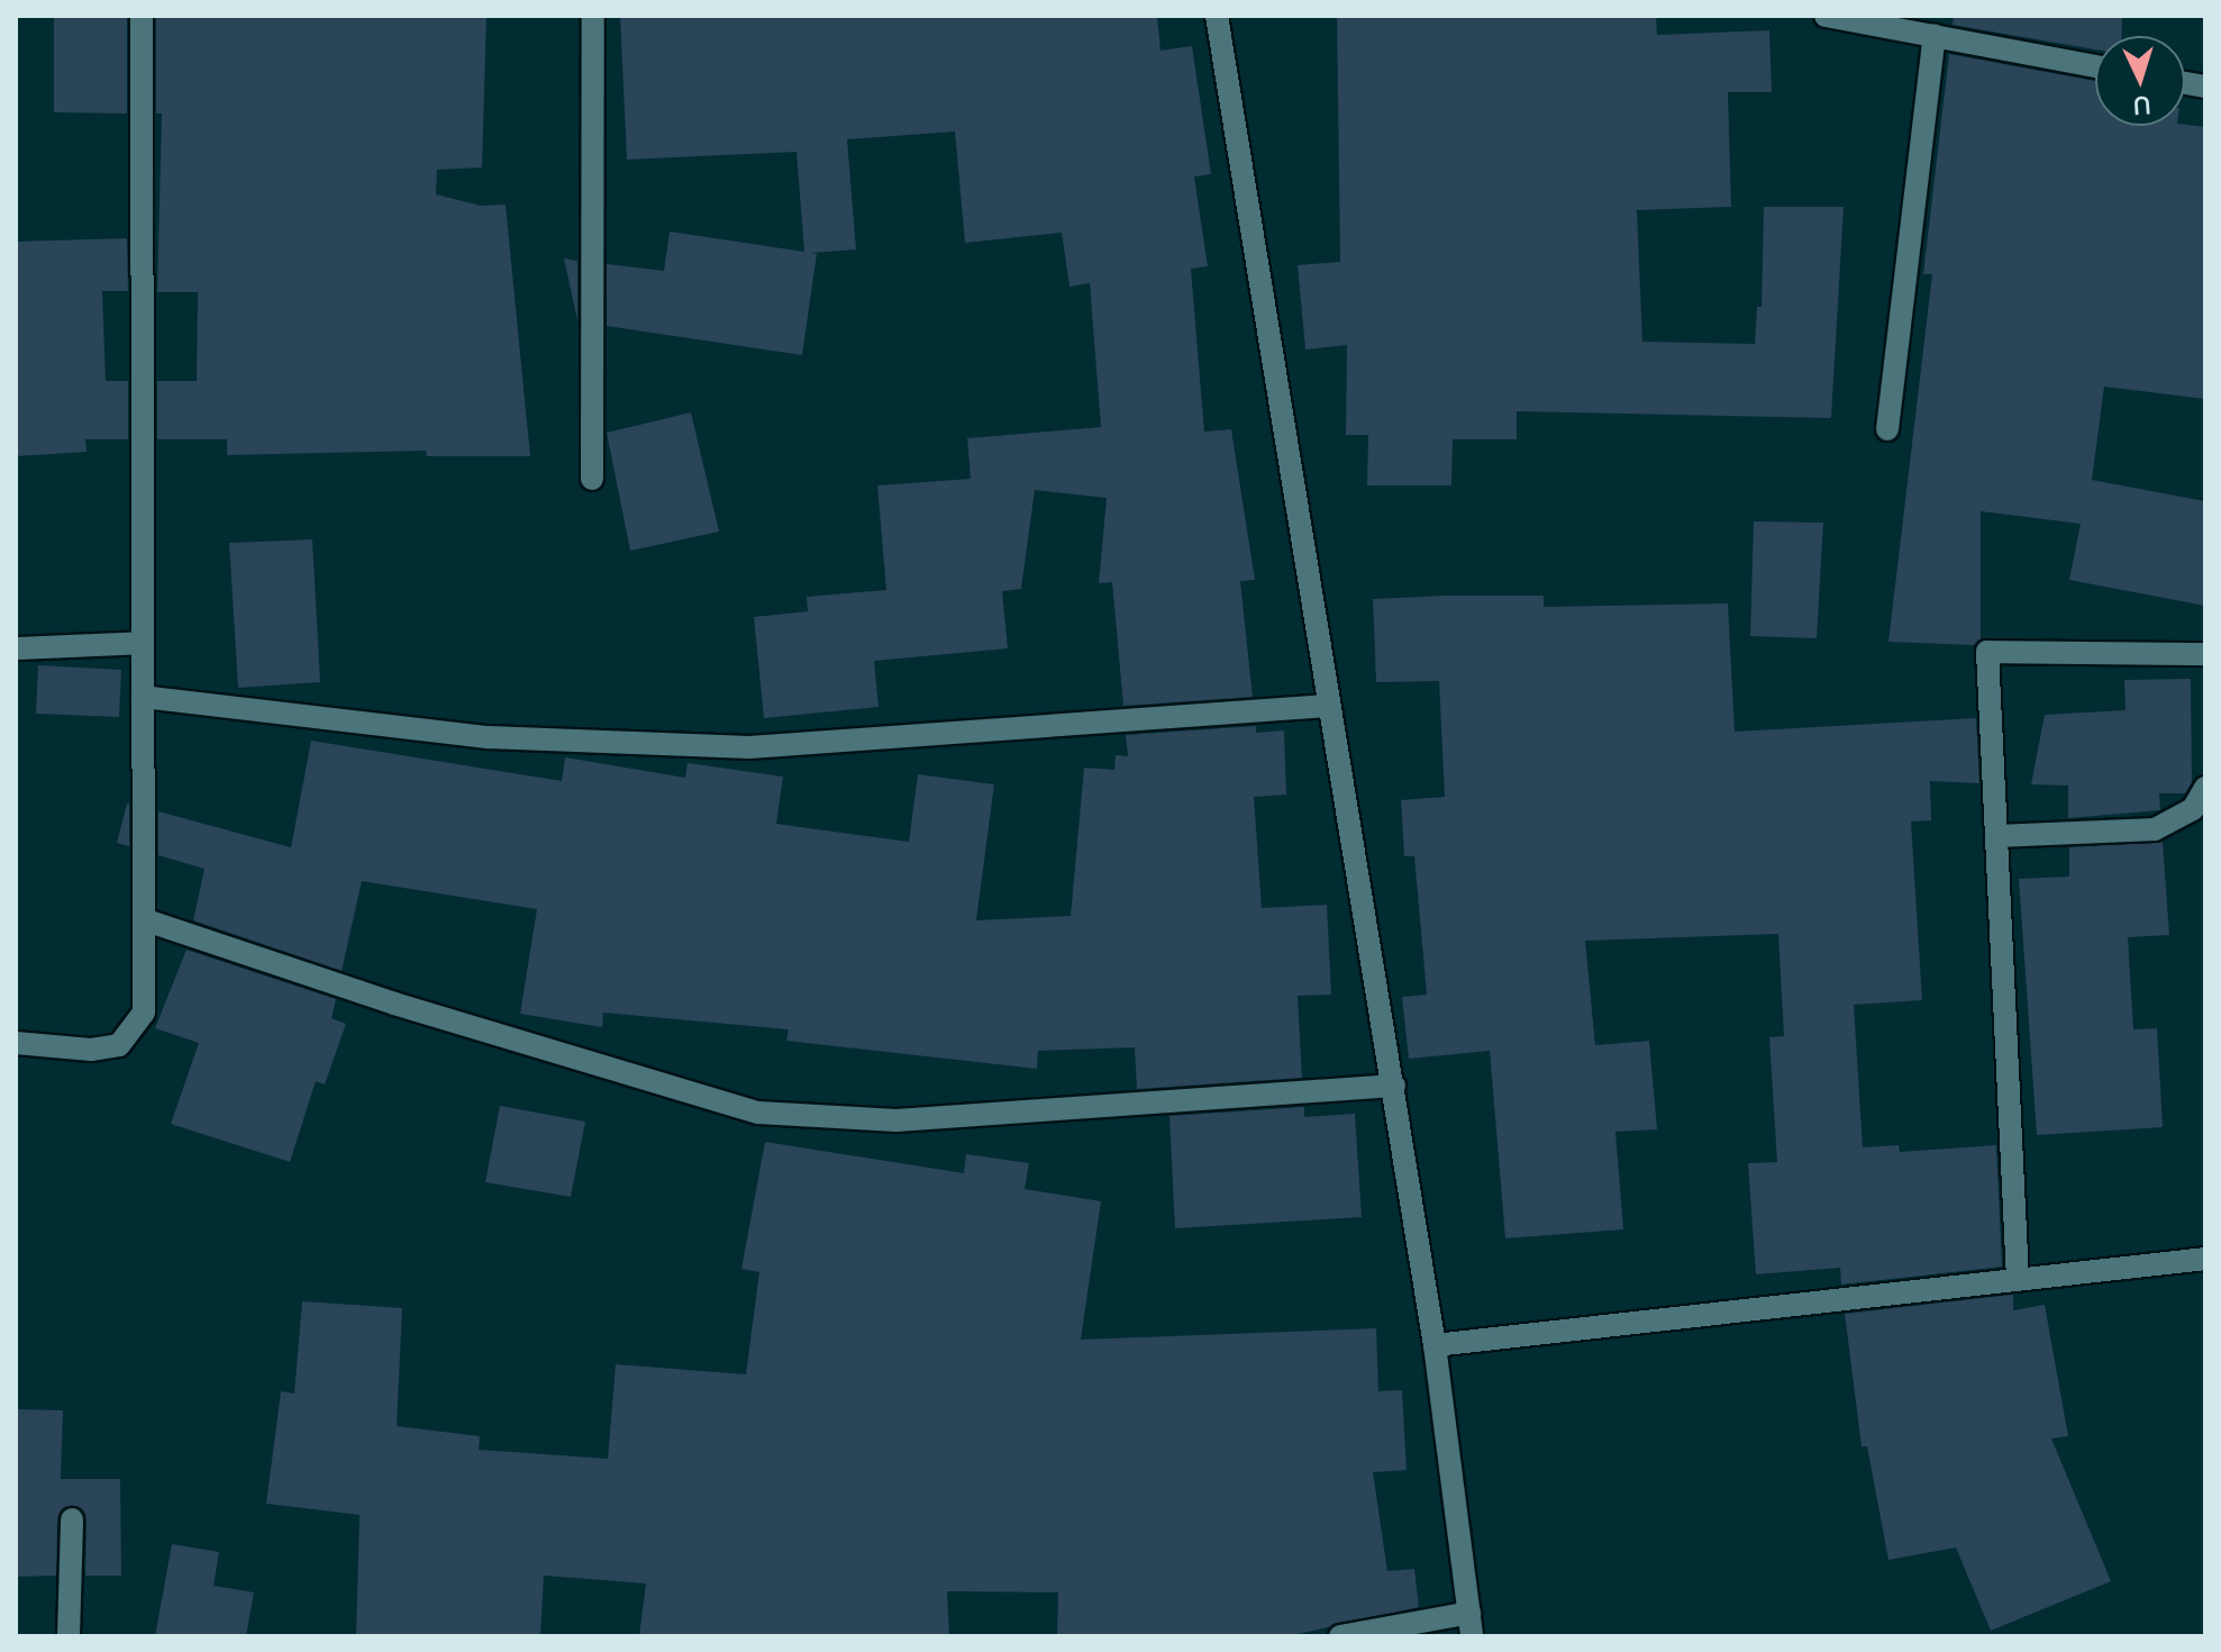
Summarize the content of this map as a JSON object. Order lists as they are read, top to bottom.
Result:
{
  "north": "bottom"
}
